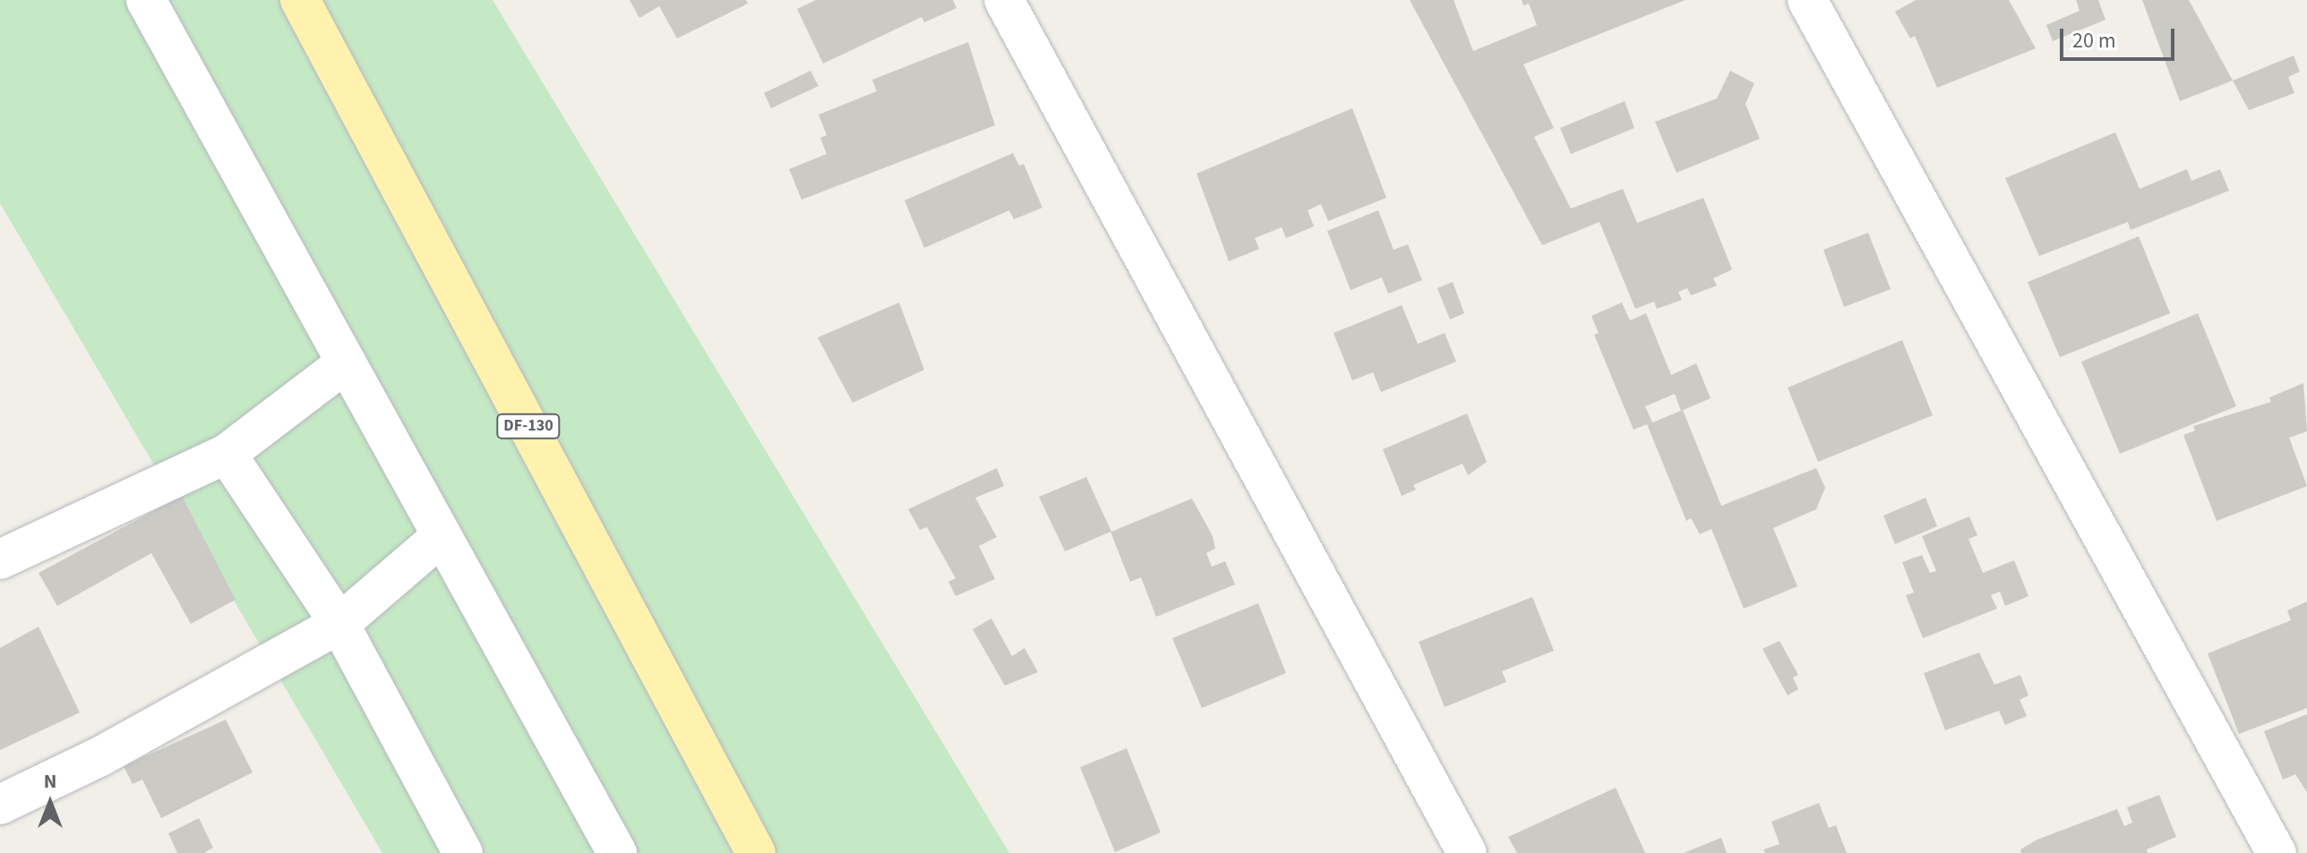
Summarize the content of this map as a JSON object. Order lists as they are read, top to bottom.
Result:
{
  "streets": {
    "main road": ["DF-130"]
  },
  "scale_bar": "20 m",
  "north": "top"
}
